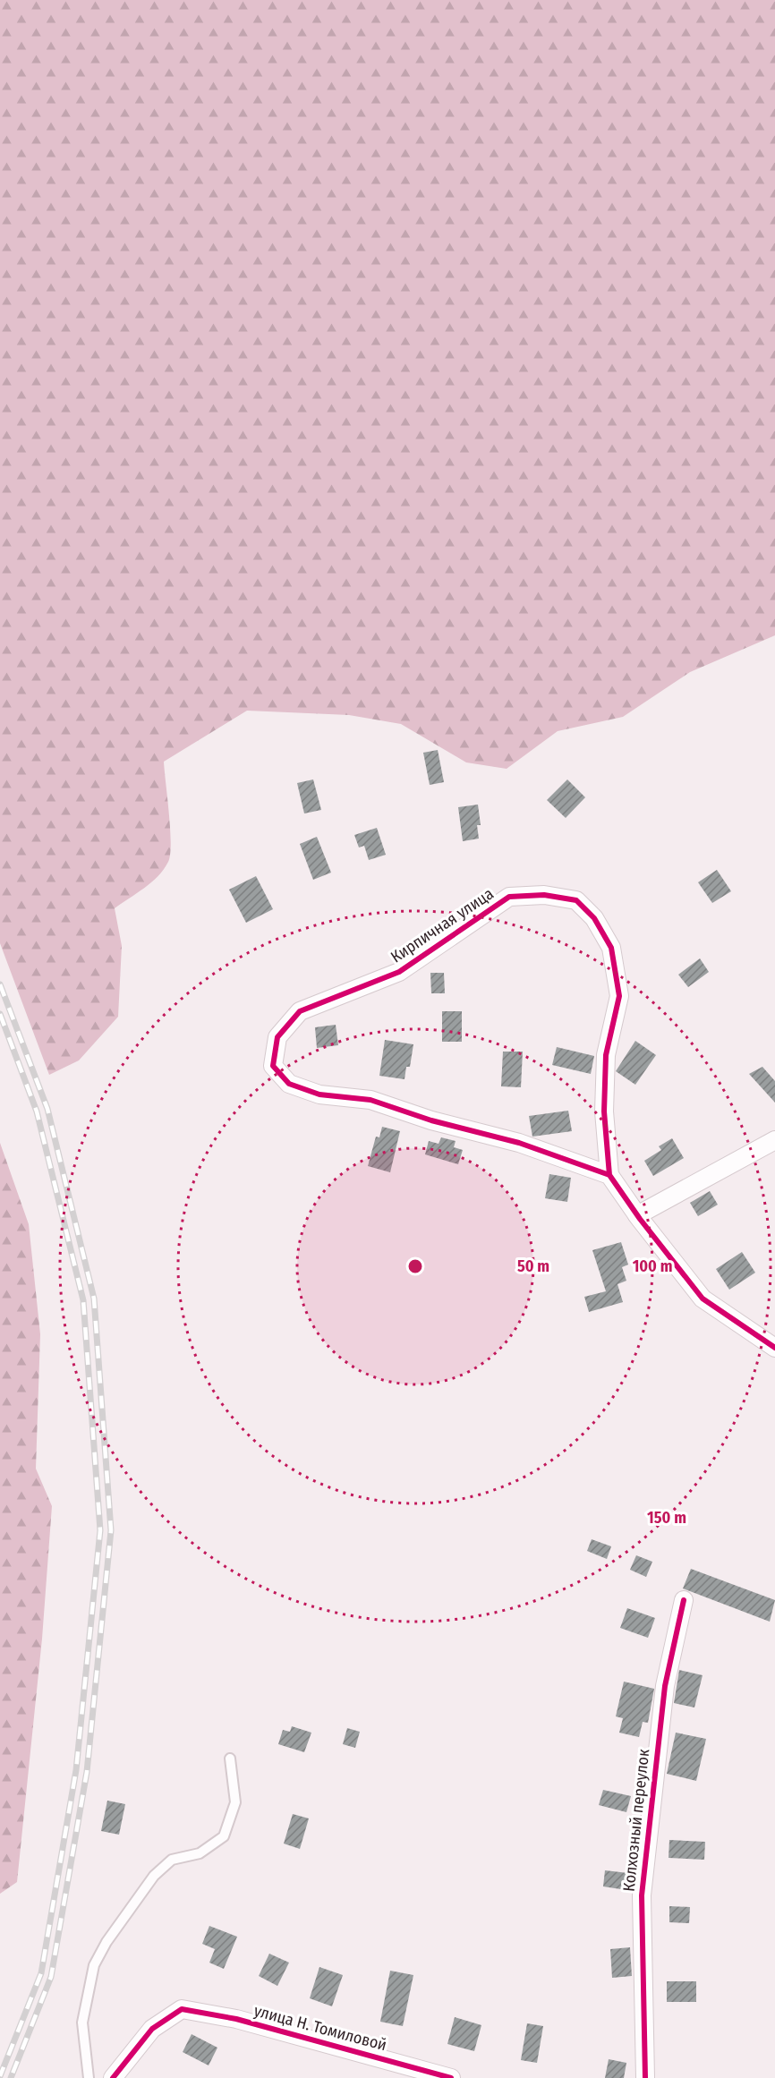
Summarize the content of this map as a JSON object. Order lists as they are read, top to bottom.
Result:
{
  "streets": {
    "street": ["Кирпичная улица", "Колхозный переулок", "улица Н. Томиловой"]
  },
  "rings": ["50 m", "100 m", "150 m"]
}
